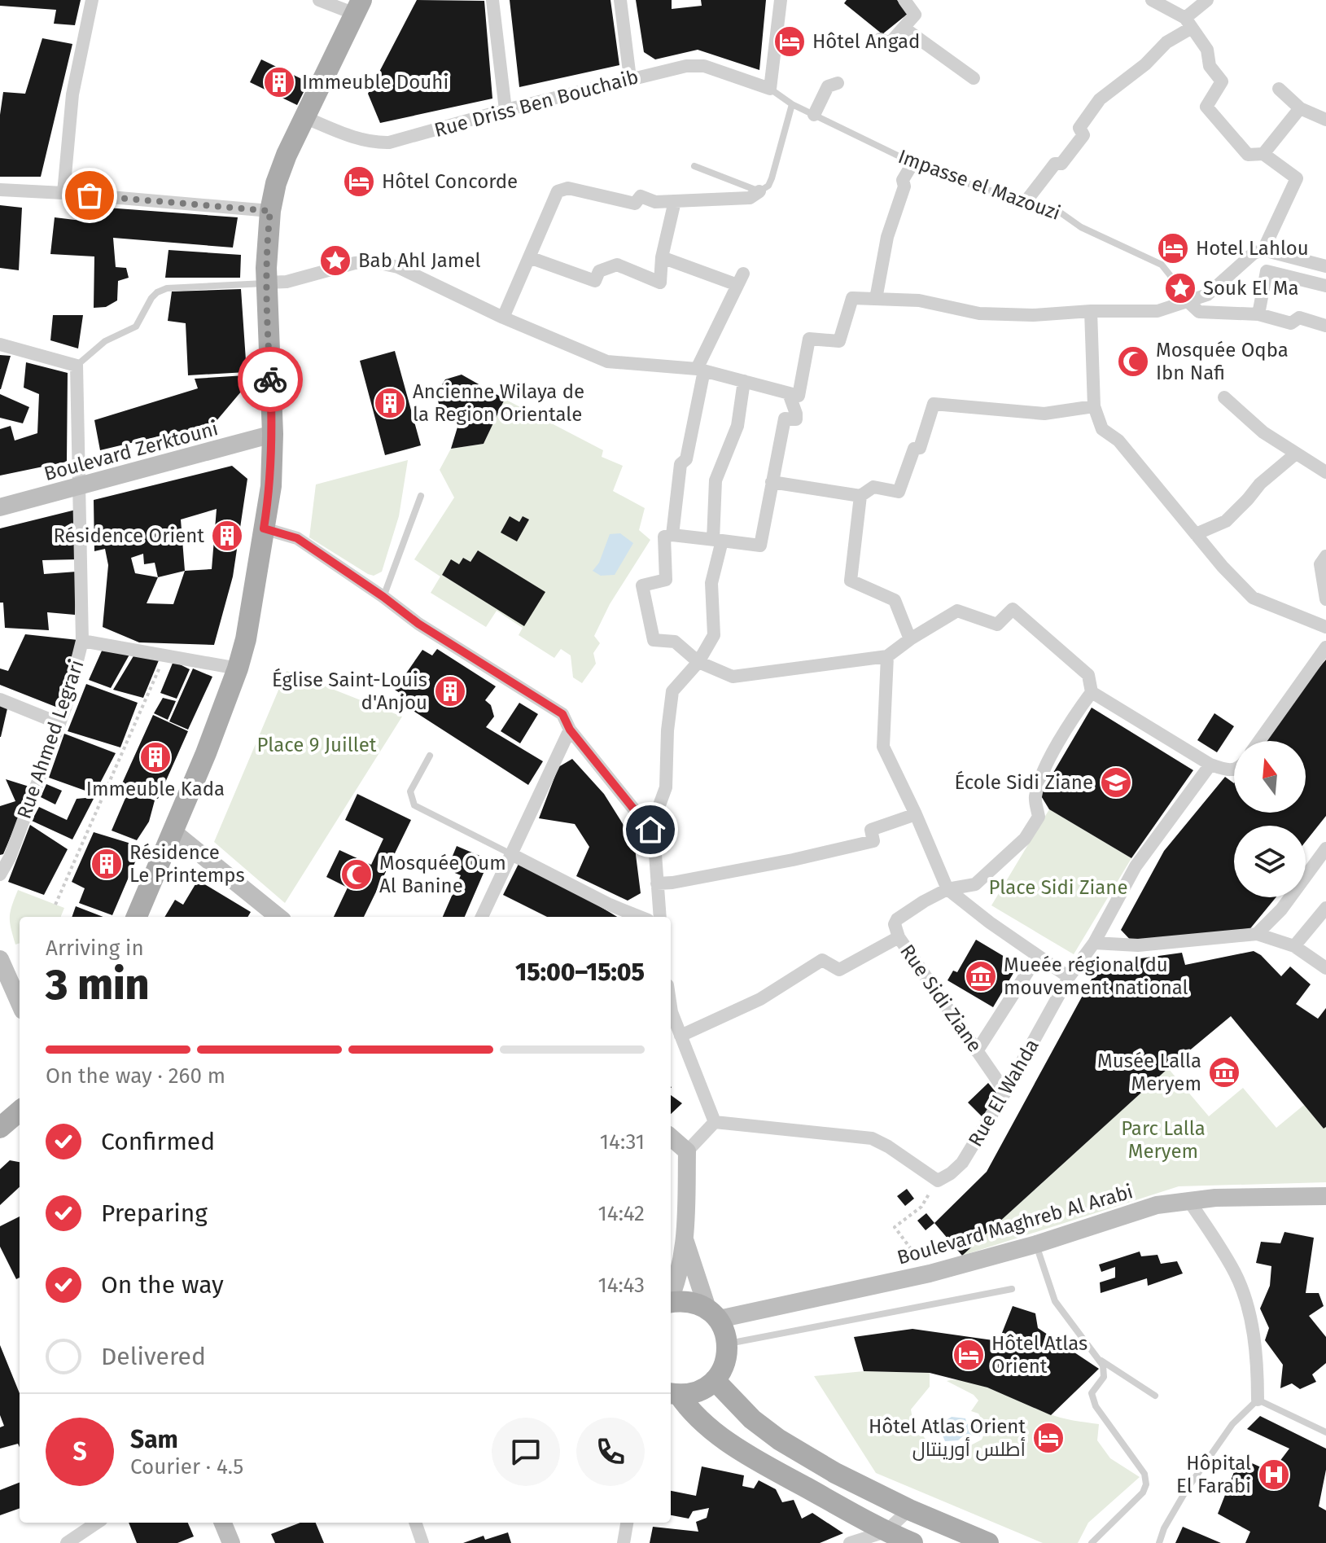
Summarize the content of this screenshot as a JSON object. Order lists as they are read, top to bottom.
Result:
{
  "streets": {
    "street": [
      "Rue Driss Ben Bouchaib",
      "Boulevard Zerktouni",
      "Rue Ahmed Legrari",
      "Rue Sidi Ziane",
      "Rue El Wahda",
      "Boulevard Maghreb Al Arabi"
    ],
    "lane": ["Impasse el Mazouzi"]
  },
  "crossings": [
    ["Rue Driss Ben Bouchaib", "Impasse el Mazouzi"],
    ["Boulevard Zerktouni", "Rue Ahmed Legrari"],
    ["Rue Sidi Ziane", "Rue El Wahda"]
  ],
  "parks": ["Place 9 Juillet", "Place Sidi Ziane", "Parc Lalla Meryem"],
  "places": {
    "hotel": [
      "Hôtel Angad",
      "Hôtel Concorde",
      "Hotel Lahlou",
      "Hôtel Atlas Orient",
      "Hôtel Atlas Orient أطلس أورينتال"
    ],
    "building": [
      "Immeuble Douhi",
      "Ancienne Wilaya de la Region Orientale",
      "Résidence Orient",
      "Église Saint-Louis d'Anjou",
      "Immeuble Kada",
      "Résidence Le Printemps"
    ],
    "place": ["Bab Ahl Jamel", "Souk El Ma"],
    "mosque": ["Mosquée Oqba Ibn Nafi", "Mosquée Oum Al Banine"],
    "school or university": ["École Sidi Ziane"],
    "museum": ["Mueée régional du mouvement national", "Musée Lalla Meryem"],
    "hospital": ["Hôpital El Farabi"]
  },
  "north": "top",
  "page": {
    "heading": ["3 min", "Arriving in", "15:00–15:05"],
    "panel": ["Sam", "Courier · 4.5"],
    "bar": "On the way · 260 m",
    "list": [
      ["Confirmed", "14:31"],
      ["Preparing", "14:42"],
      ["On the way", "14:43"],
      "Delivered"
    ],
    "round": "S"
  }
}
